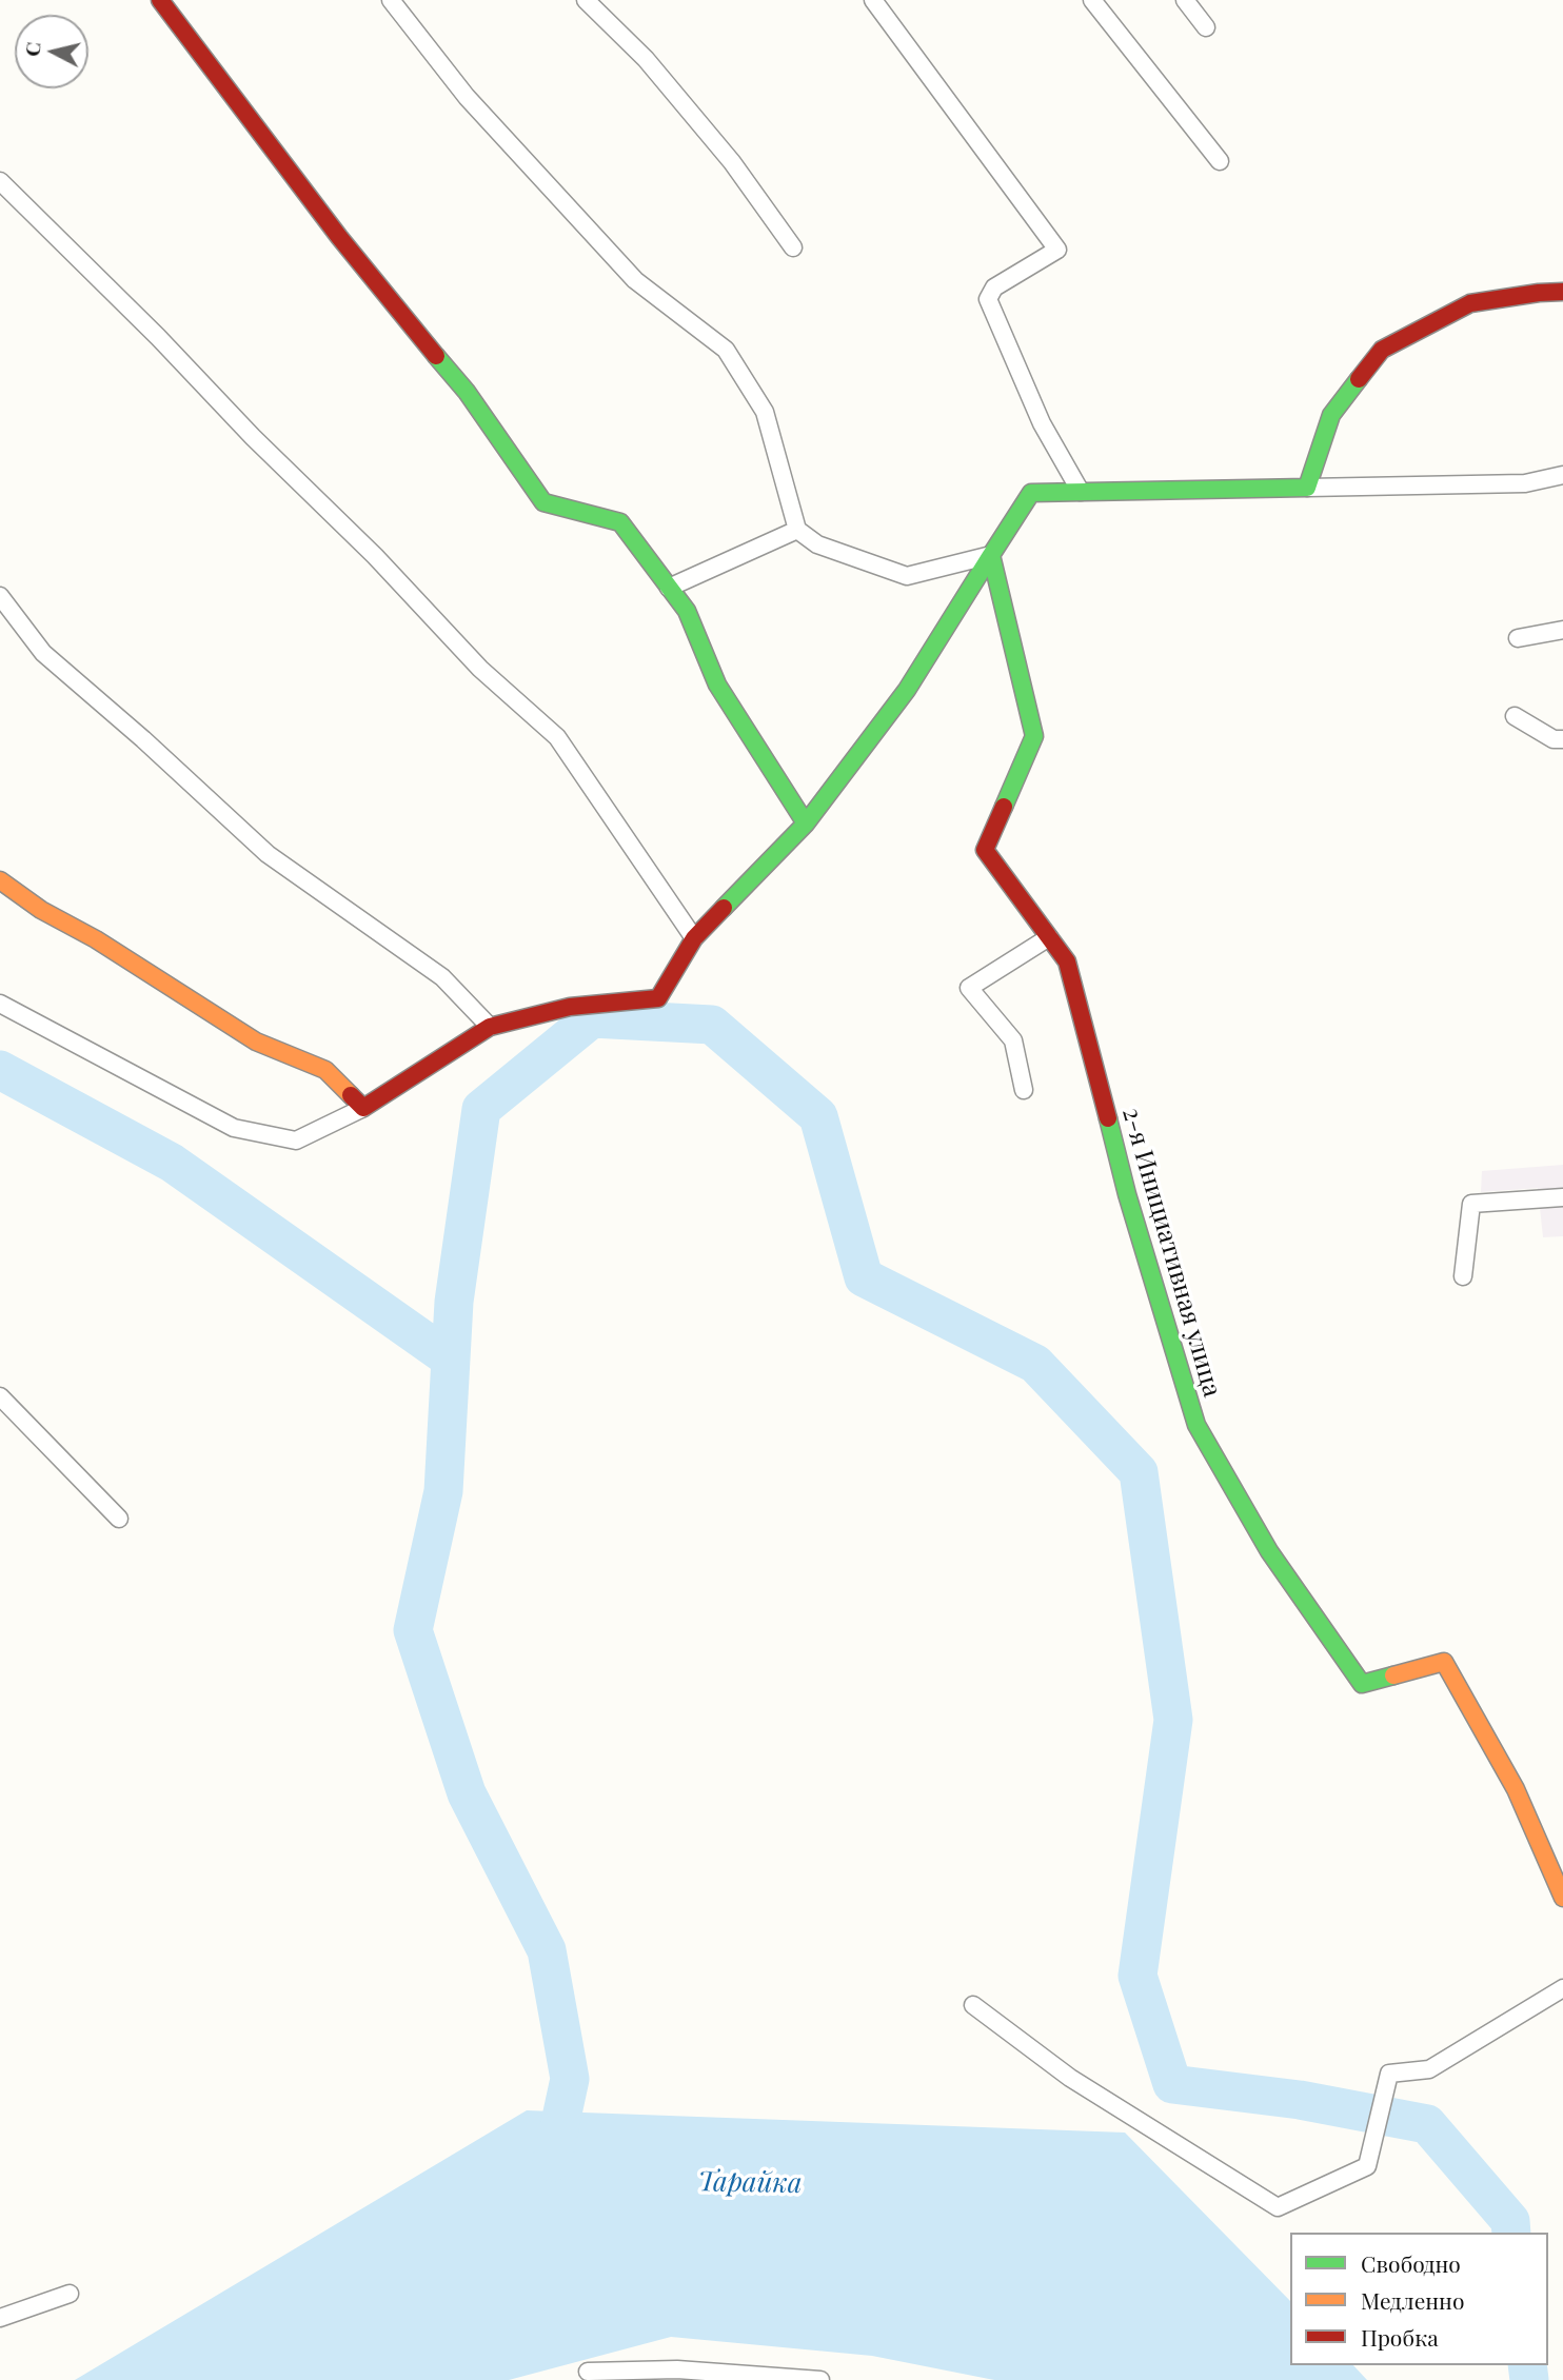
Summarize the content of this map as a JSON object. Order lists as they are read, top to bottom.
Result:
{
  "streets": {
    "street": ["2-я Инициативная улица"]
  },
  "water": ["Тарайка"],
  "legend": ["Свободно", "Медленно", "Пробка"],
  "north": "left"
}
